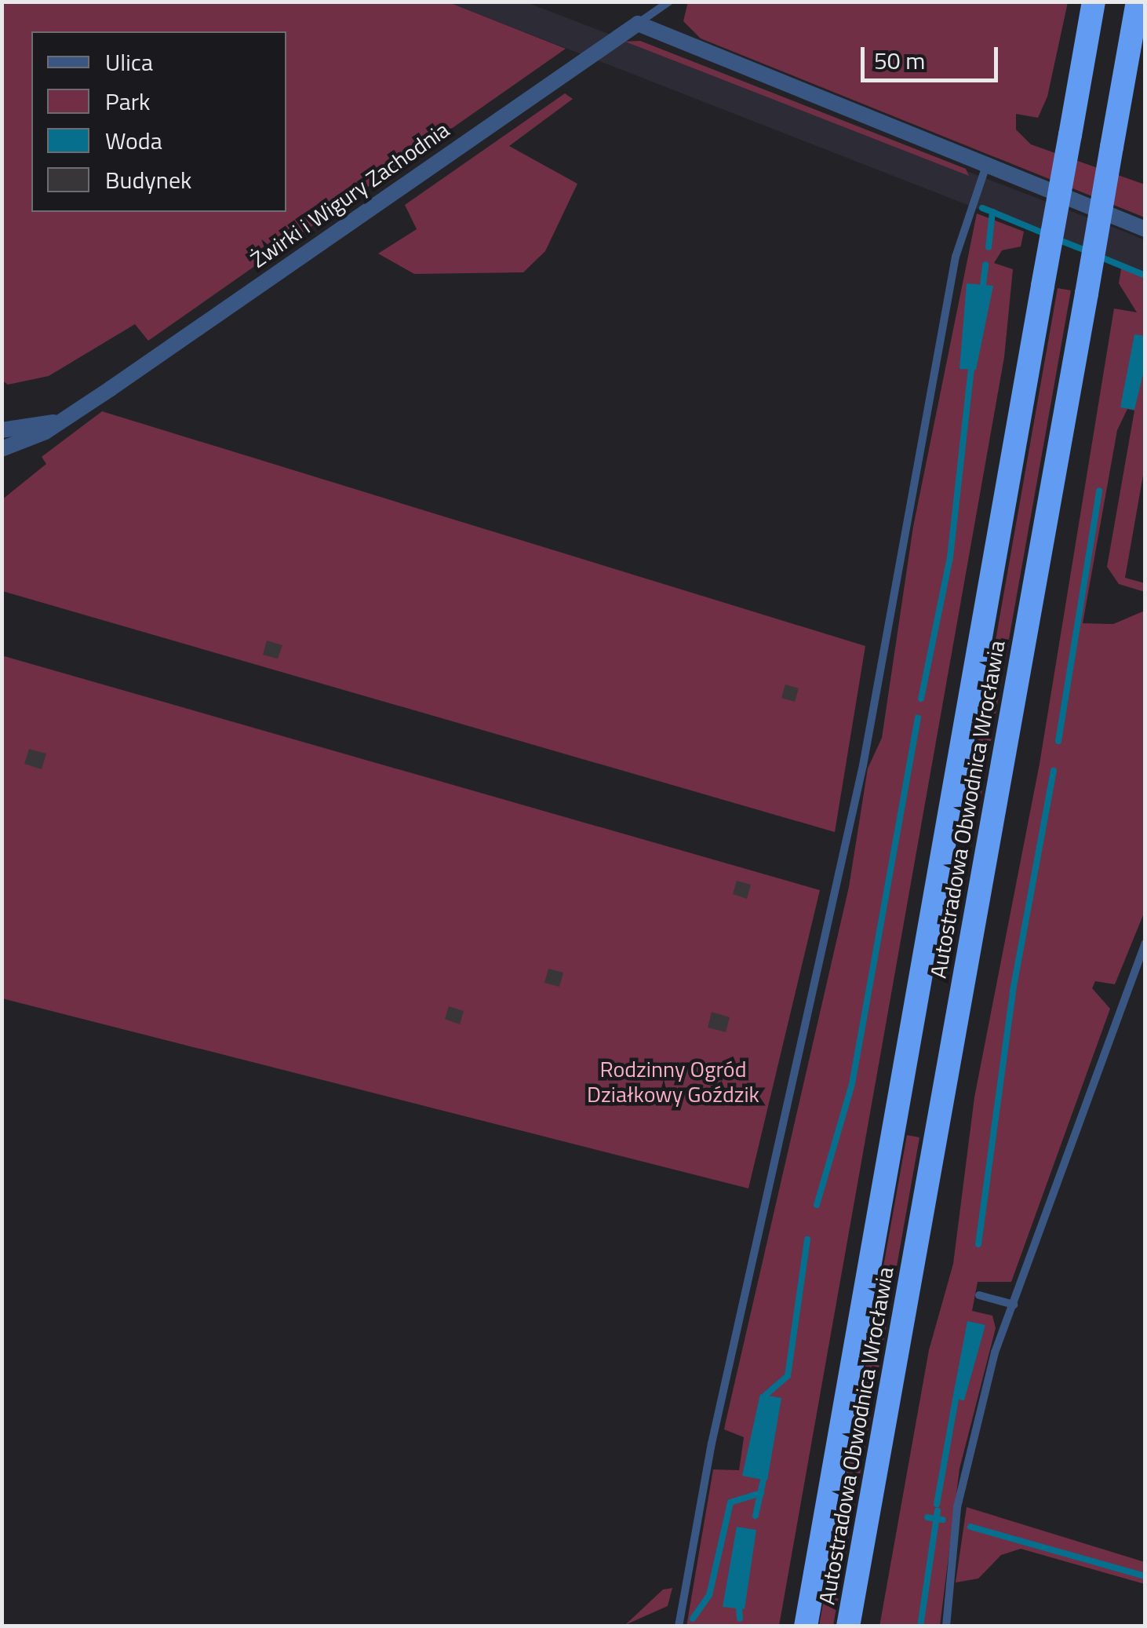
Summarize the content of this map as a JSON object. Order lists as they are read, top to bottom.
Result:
{
  "streets": {
    "highway": ["Autostradowa Obwodnica Wrocławia"],
    "street": ["Żwirki i Wigury Zachodnia"]
  },
  "parks": ["Rodzinny Ogród Działkowy Goździk"],
  "legend": [
    "Ulica",
    "Park",
    "Woda",
    "Budynek"
  ],
  "scale_bar": "50 m"
}
